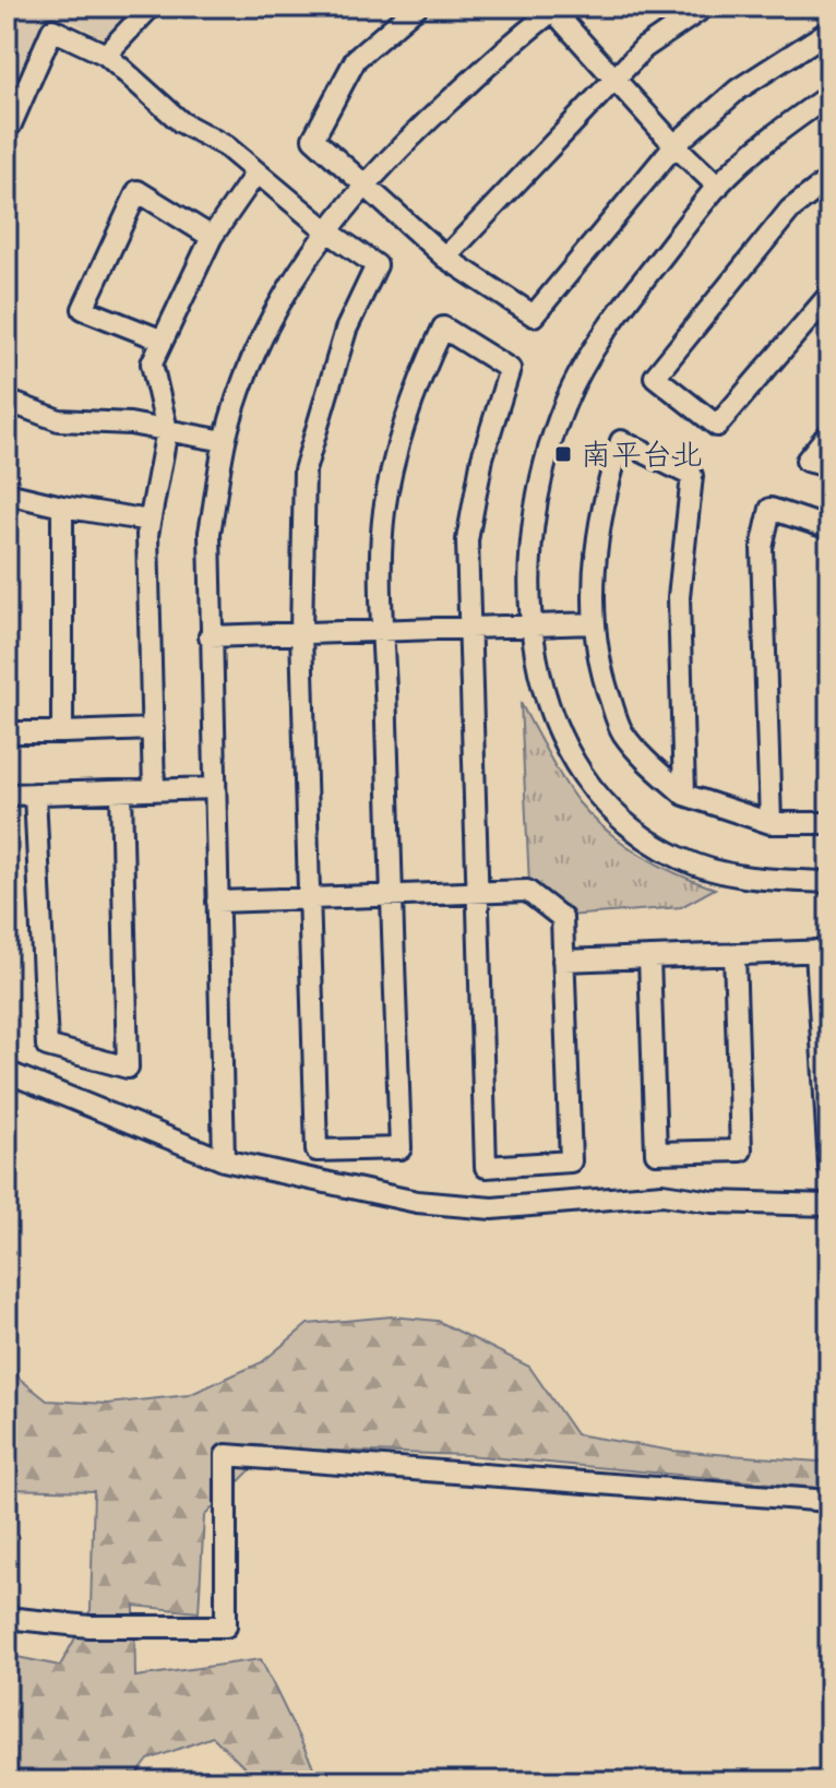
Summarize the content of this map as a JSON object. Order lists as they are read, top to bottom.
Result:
{
  "places": {
    "transit": ["南平台北"]
  }
}
